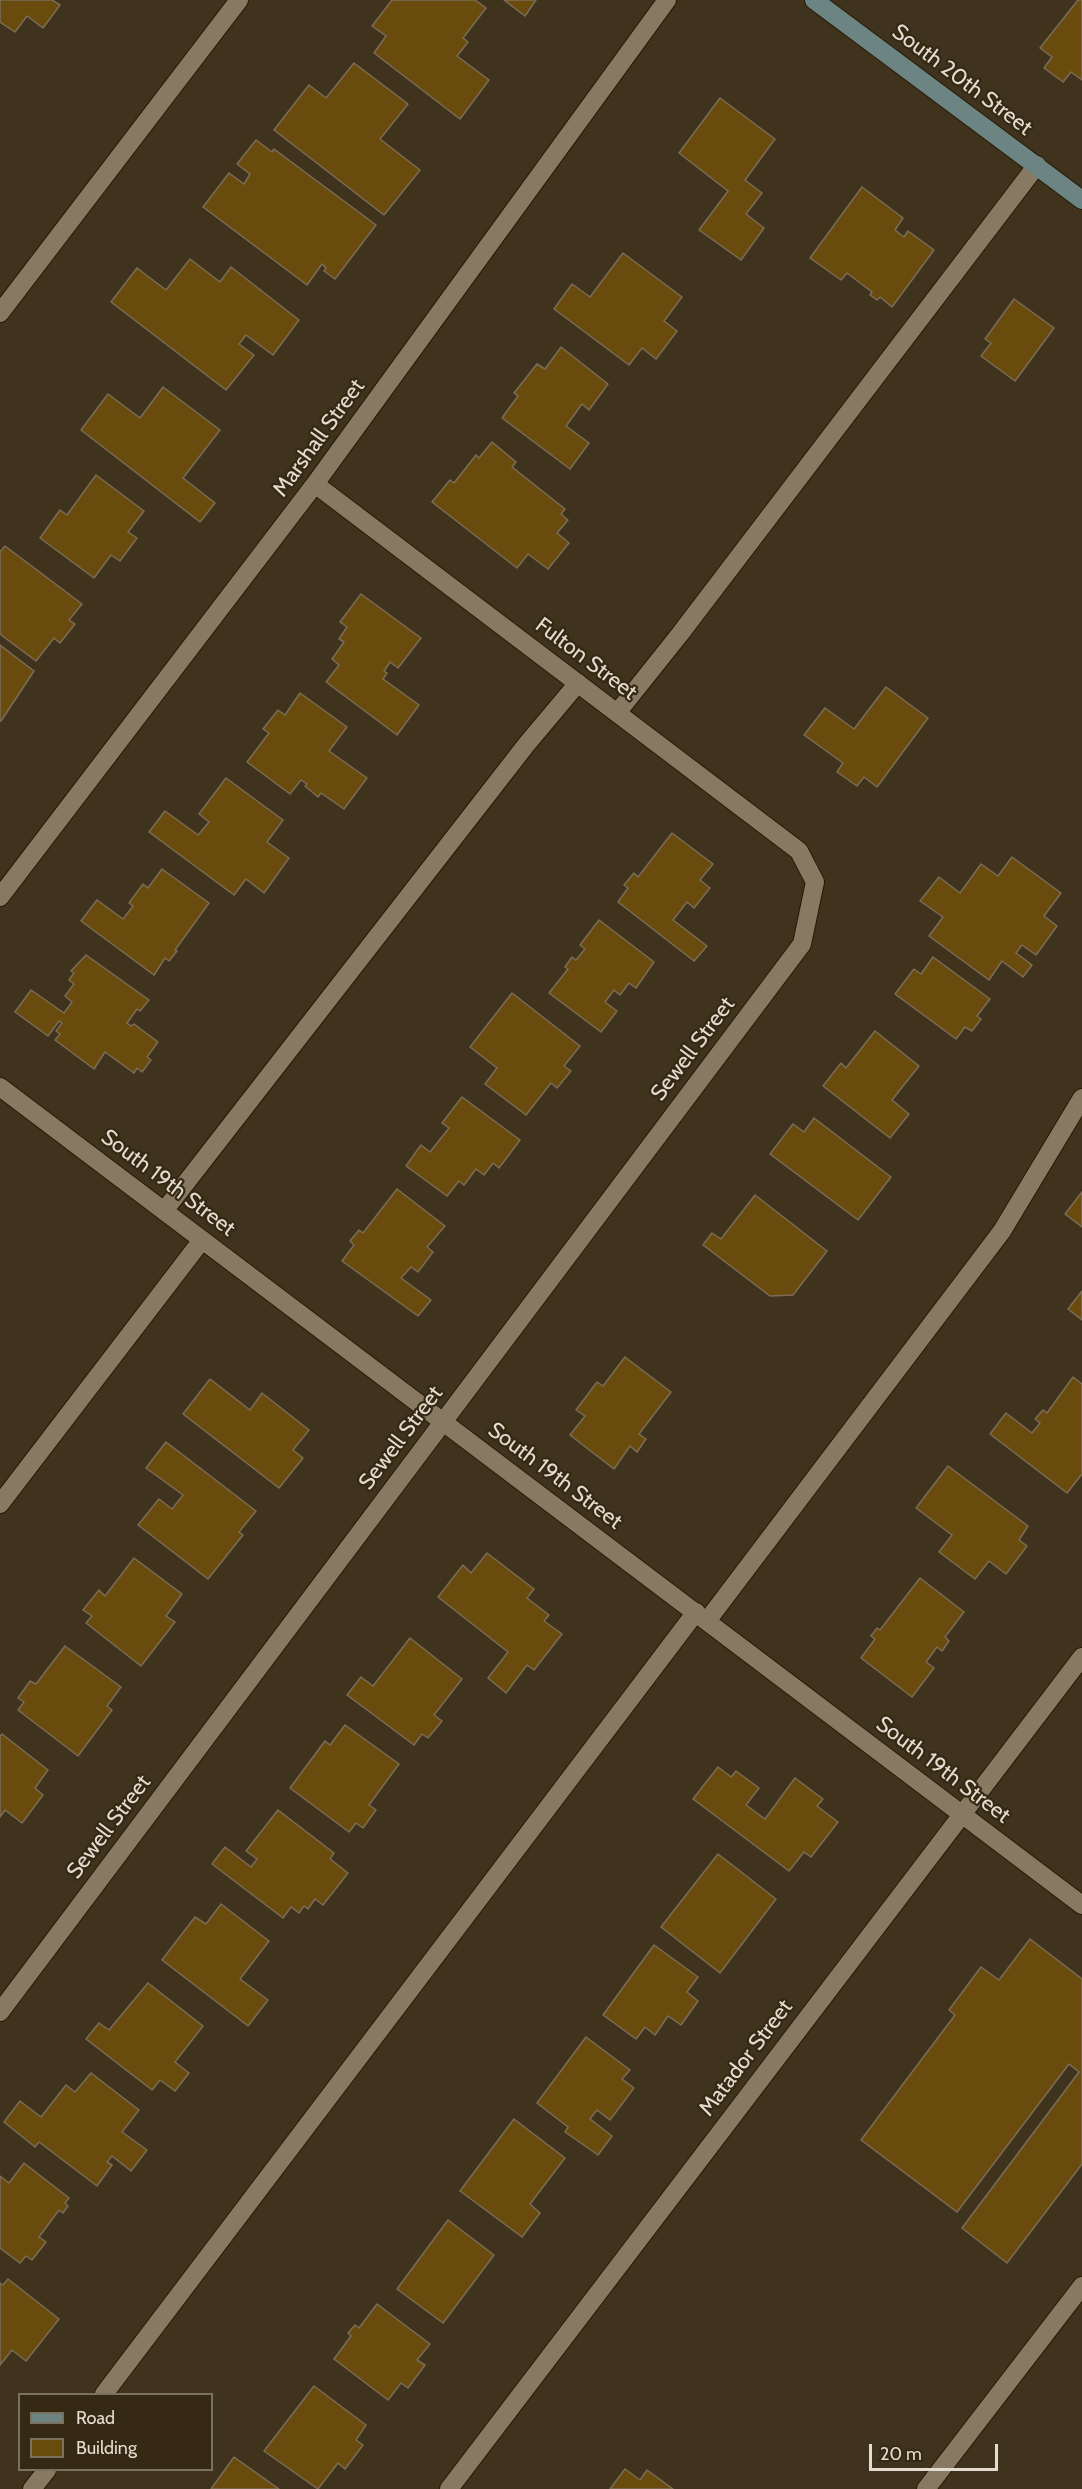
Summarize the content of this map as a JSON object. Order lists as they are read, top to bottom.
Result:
{
  "streets": {
    "street": [
      "South 20th Street",
      "Marshall Street",
      "Fulton Street",
      "Sewell Street",
      "South 19th Street",
      "Matador Street"
    ]
  },
  "crossings": [
    ["Marshall Street", "Fulton Street"],
    ["Fulton Street", "Sewell Street"],
    ["Sewell Street", "South 19th Street"],
    ["South 19th Street", "Matador Street"]
  ],
  "legend": ["Road", "Building"],
  "scale_bar": "20 m"
}
